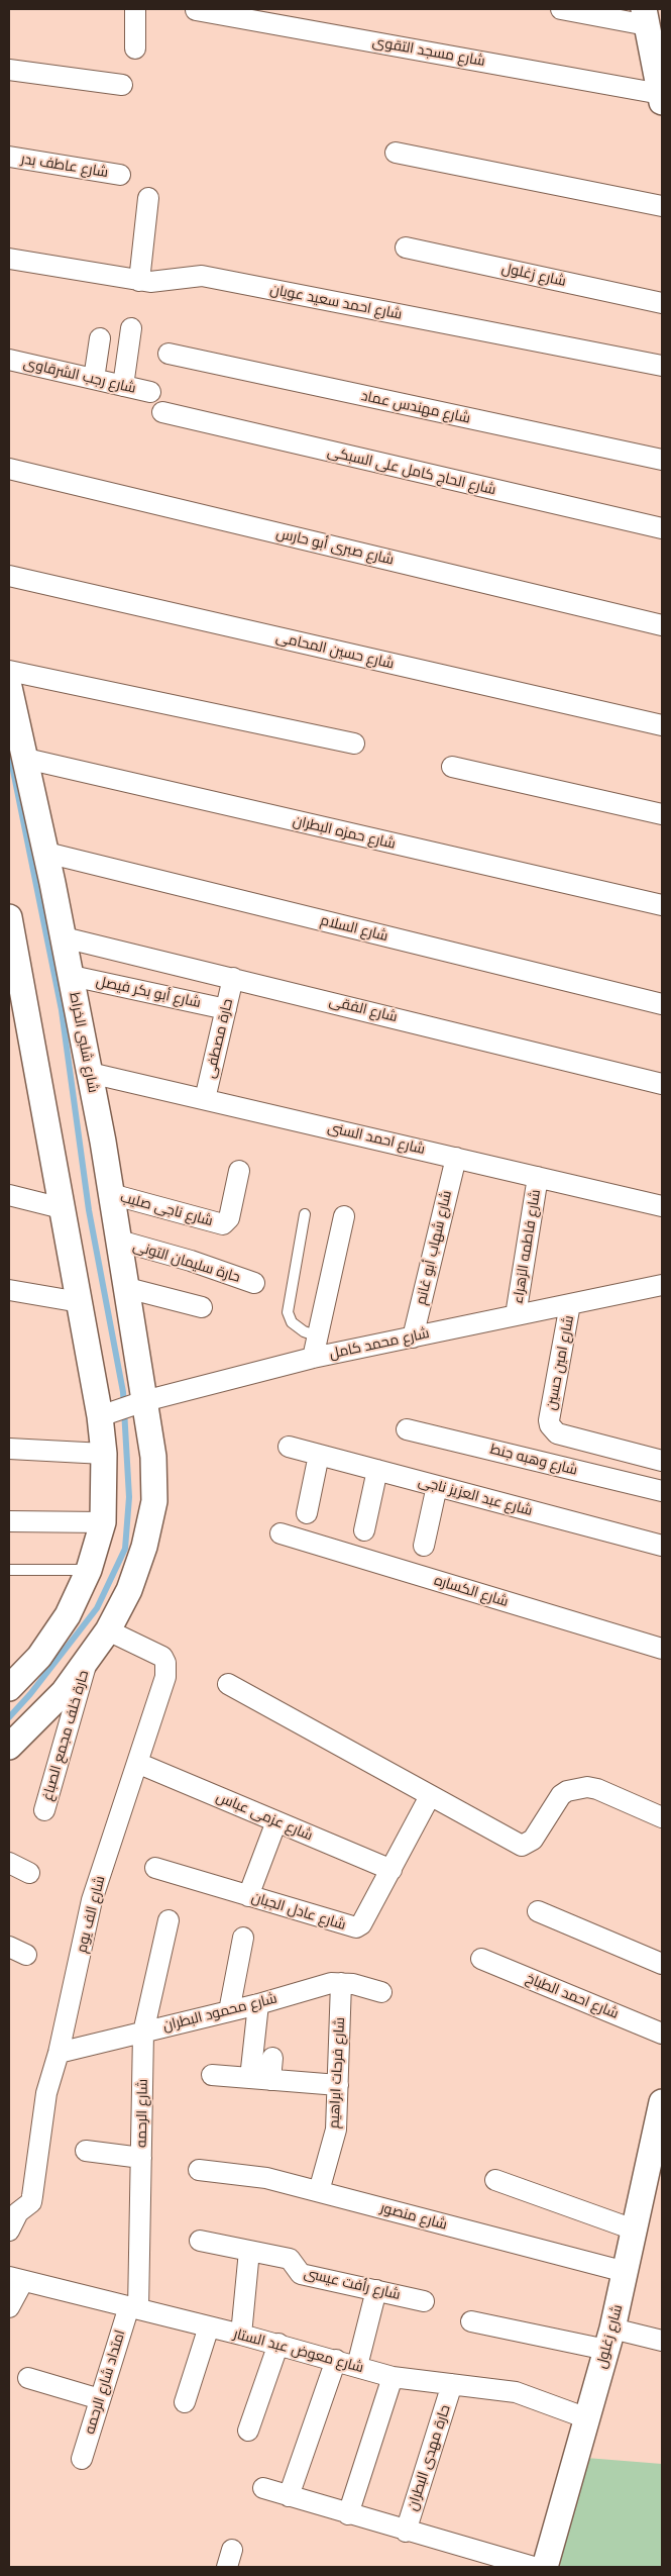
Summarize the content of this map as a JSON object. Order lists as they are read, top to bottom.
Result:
{
  "streets": {
    "street": [
      "شارع مسجد التقوى",
      "شارع عاطف بدر",
      "شارع زغلول",
      "شارع احمد سعيد عويان",
      "شارع رجب الشرقاوى",
      "شارع مهندس عماد",
      "شارع الحاج كامل على السبكى",
      "شارع صبرى أبو حارس",
      "شارع حسين المحامى",
      "شارع حمزه البطران",
      "شارع السلام",
      "شارع أبو بكر فيصل",
      "شارع الفقى",
      "حارة مصطفى",
      "شارع شلبى الخراط",
      "شارع احمد السنى",
      "شارع ناجى صليب",
      "شارع فاطمه الزهراء",
      "شارع شهاب أبو غانم",
      "حارة سليمان التونى",
      "شارع محمد كامل",
      "شارع امين حسين",
      "شارع وهبه جنط",
      "شارع عبد العزيز ناجى",
      "شارع الكساره",
      "حارة خلف مجمع الصباغ",
      "شارع عزمى عباس",
      "شارع عادل الجبان",
      "شارع الف يوم",
      "شارع احمد الطباخ",
      "شارع محمود البطران",
      "شارع فرحات ابراهيم",
      "شارع الرحمه",
      "شارع منصور",
      "شارع رأفت عيسى",
      "شارع معوض عبد الستار",
      "امتداد شارع الرحمه",
      "حارة مهدى البطران"
    ]
  },
  "crossings": [
    ["شارع زغلول", "شارع منصور"],
    ["شارع زغلول", "شارع معوض عبد الستار"],
    ["شارع حمزه البطران", "شارع شلبى الخراط"],
    ["شارع السلام", "شارع شلبى الخراط"],
    ["شارع أبو بكر فيصل", "حارة مصطفى"],
    ["شارع أبو بكر فيصل", "شارع شلبى الخراط"],
    ["شارع الفقى", "حارة مصطفى"],
    ["شارع الفقى", "شارع شلبى الخراط"],
    ["حارة مصطفى", "شارع احمد السنى"],
    ["شارع شلبى الخراط", "شارع احمد السنى"],
    ["شارع شلبى الخراط", "شارع ناجى صليب"],
    ["شارع شلبى الخراط", "حارة سليمان التونى"],
    ["شارع شلبى الخراط", "شارع محمد كامل"],
    ["شارع شلبى الخراط", "حارة خلف مجمع الصباغ"],
    ["شارع شلبى الخراط", "شارع الف يوم"],
    ["شارع احمد السنى", "شارع فاطمه الزهراء"],
    ["شارع احمد السنى", "شارع شهاب أبو غانم"],
    ["شارع فاطمه الزهراء", "شارع محمد كامل"],
    ["شارع شهاب أبو غانم", "شارع محمد كامل"],
    ["شارع محمد كامل", "شارع امين حسين"],
    ["شارع عزمى عباس", "شارع عادل الجبان"],
    ["شارع عزمى عباس", "شارع الف يوم"],
    ["شارع الف يوم", "شارع محمود البطران"],
    ["شارع محمود البطران", "شارع فرحات ابراهيم"],
    ["شارع محمود البطران", "شارع الرحمه"],
    ["شارع فرحات ابراهيم", "شارع منصور"],
    ["شارع الرحمه", "شارع معوض عبد الستار"],
    ["شارع الرحمه", "امتداد شارع الرحمه"],
    ["شارع معوض عبد الستار", "امتداد شارع الرحمه"],
    ["شارع معوض عبد الستار", "حارة مهدى البطران"]
  ]
}
